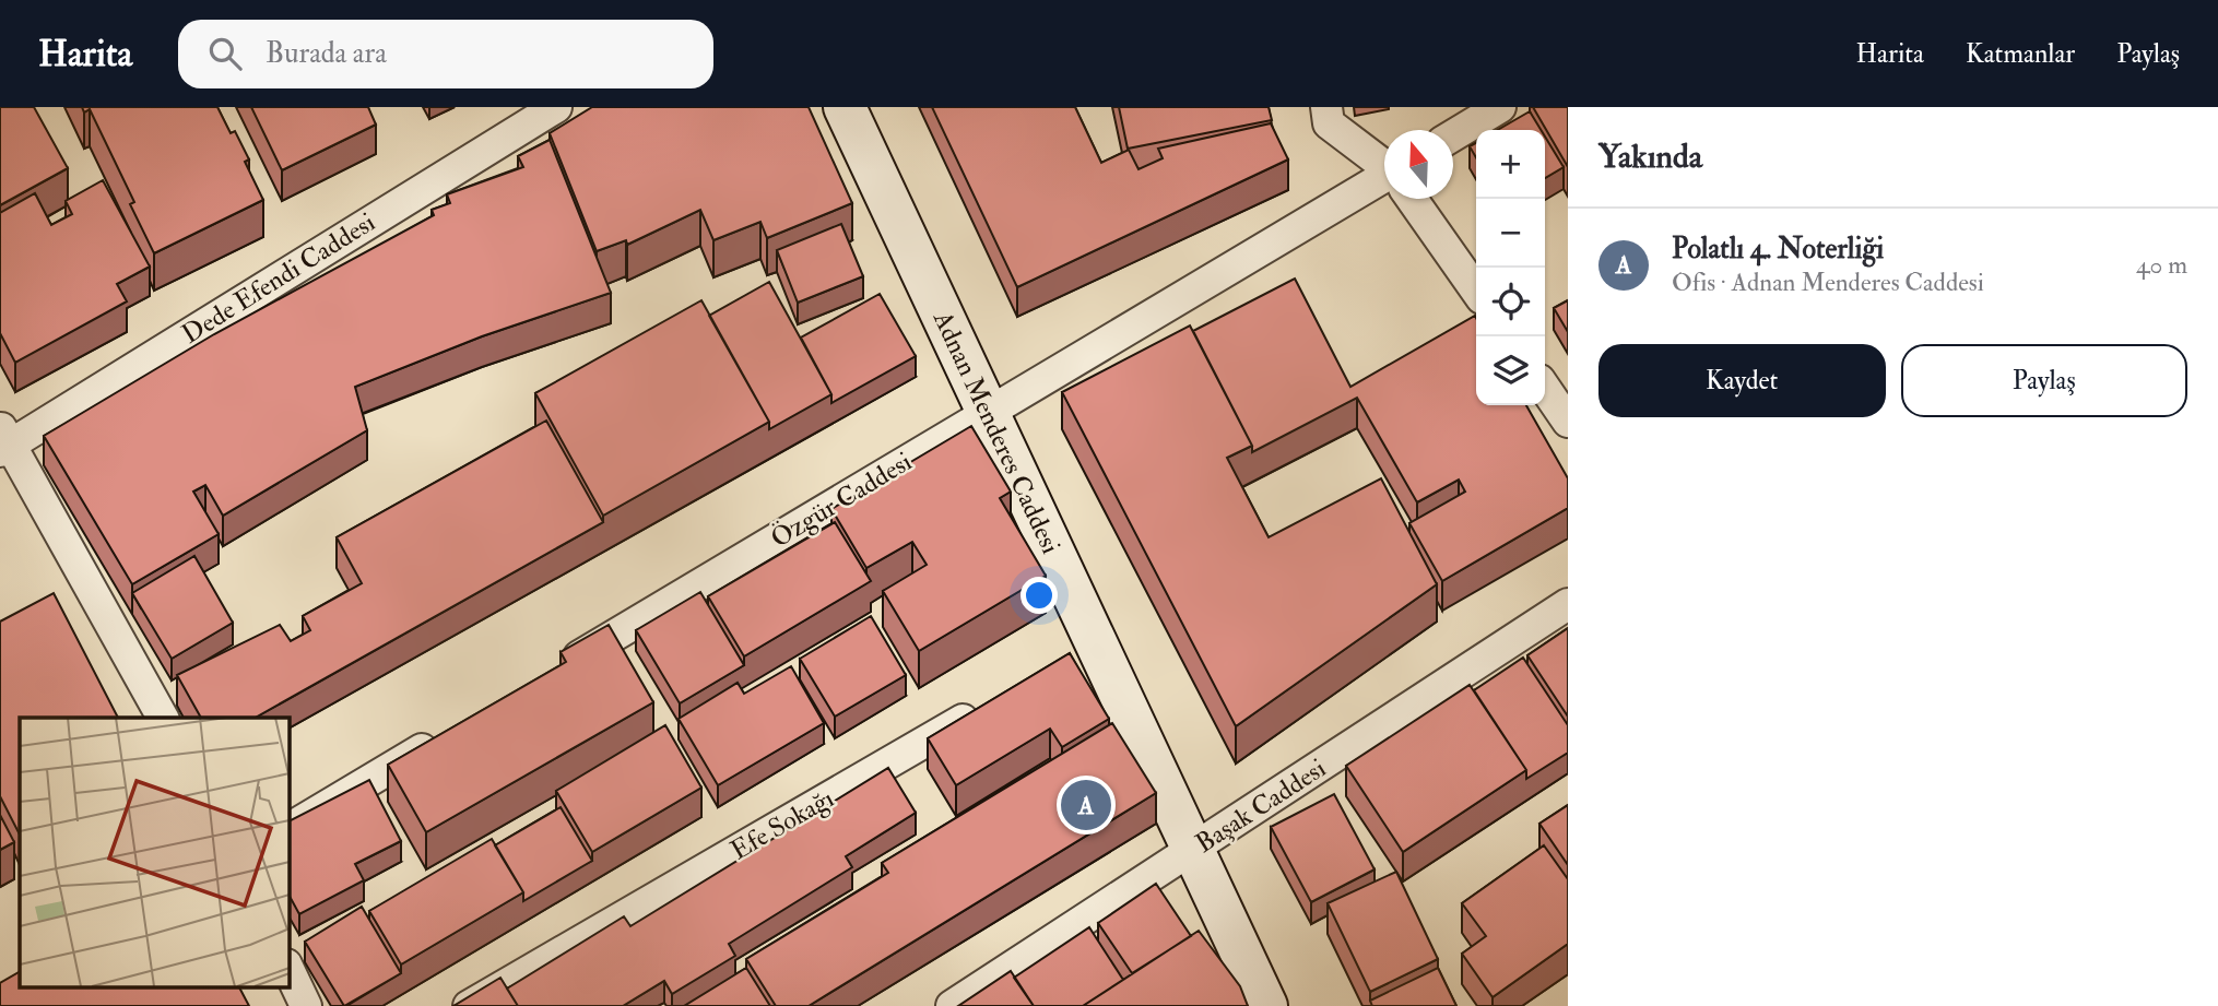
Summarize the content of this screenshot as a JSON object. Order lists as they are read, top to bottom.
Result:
{
  "streets": {
    "street": [
      "Dede Efendi Caddesi",
      "Adnan Menderes Caddesi",
      "Özgür Caddesi",
      "Başak Caddesi",
      "Efe Sokağı"
    ]
  },
  "crossings": [
    ["Adnan Menderes Caddesi", "Özgür Caddesi"],
    ["Adnan Menderes Caddesi", "Başak Caddesi"]
  ],
  "north": "top",
  "page": {
    "header": "Harita",
    "search": "Burada ara",
    "nav": ["Harita", "Katmanlar", "Paylaş"],
    "heading": "Yakında",
    "map_buttons": ["+", "−"],
    "list": [
      {
        "mark": "A",
        "name": "Polatlı 4. Noterliği",
        "note": "Ofis · Adnan Menderes Caddesi",
        "value": "40 m"
      }
    ],
    "buttons": ["Kaydet", "Paylaş"],
    "pins": "A"
  }
}
